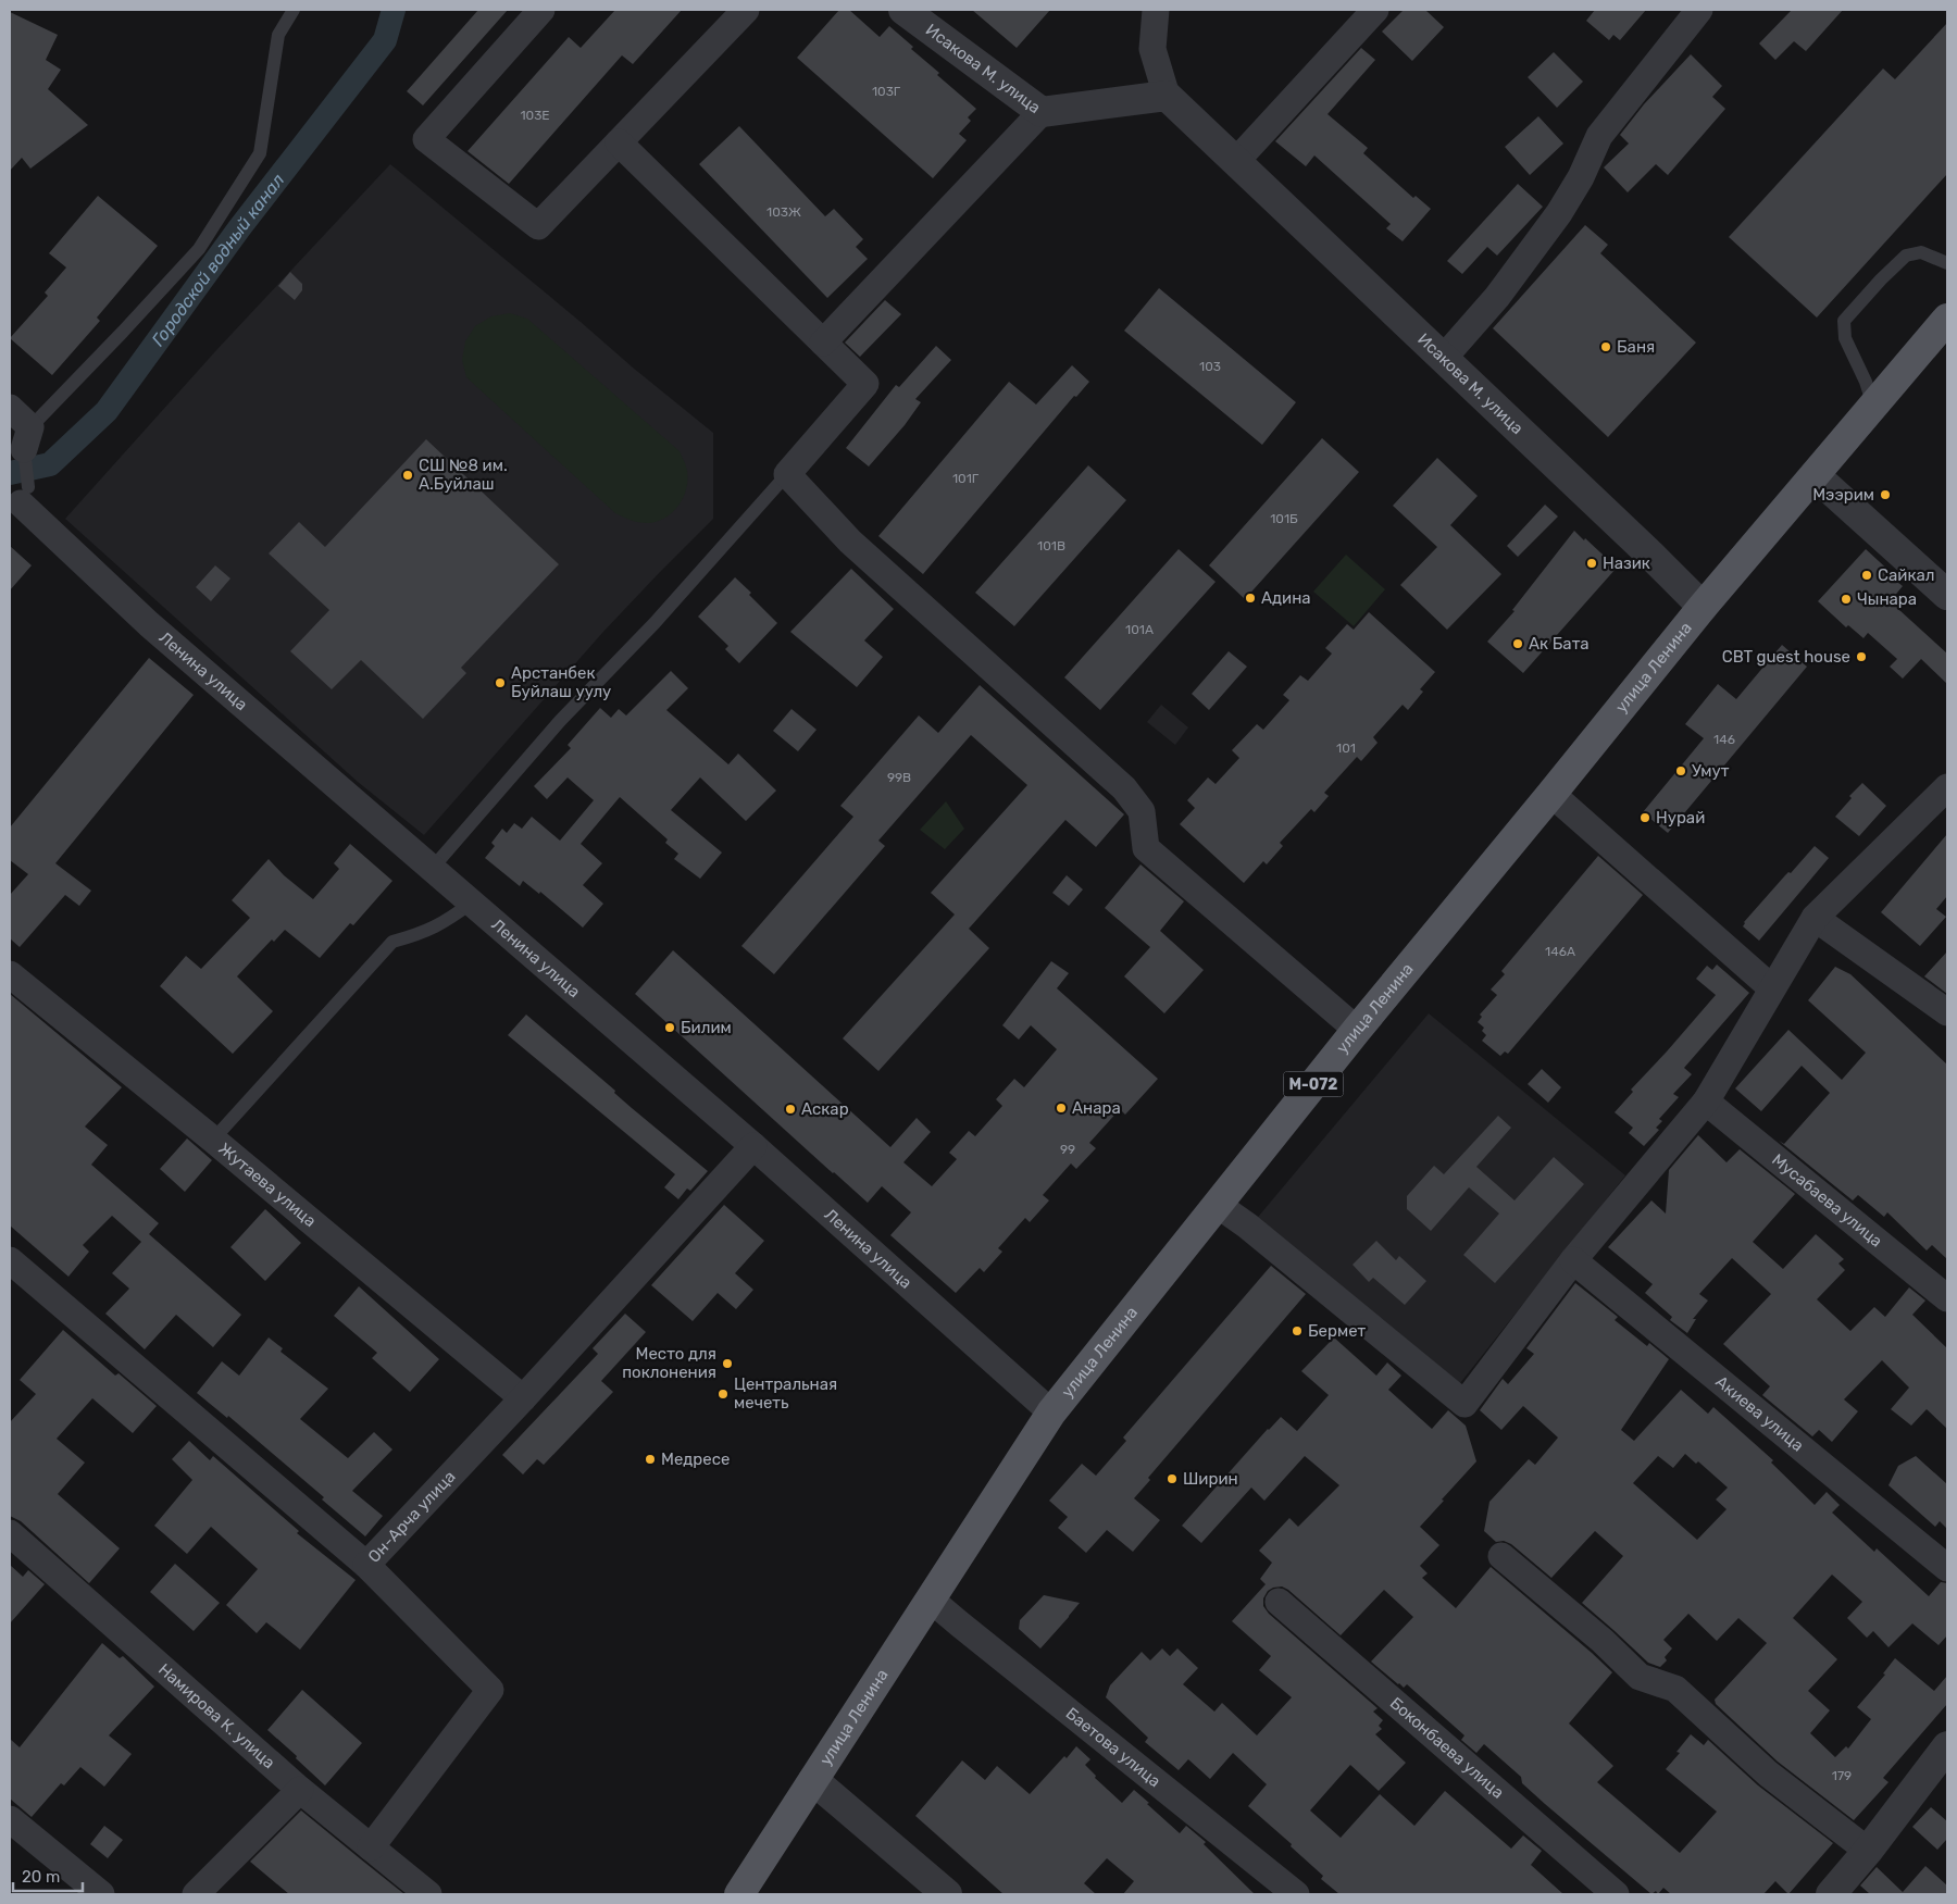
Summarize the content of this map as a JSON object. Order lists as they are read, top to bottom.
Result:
{
  "streets": {
    "main road": ["улица Ленина", "М-072"],
    "street": [
      "Исакова М. улица",
      "Ленина улица",
      "Жутаева улица",
      "Мусабаева улица",
      "Акиева улица",
      "Он-Арча улица",
      "Намирова К. улица",
      "Баетова улица",
      "Боконбаева улица"
    ]
  },
  "crossings": [
    ["Исакова М. улица", "улица Ленина"],
    ["улица Ленина", "Ленина улица"],
    ["улица Ленина", "Баетова улица"],
    ["Ленина улица", "Он-Арча улица"],
    ["Жутаева улица", "Он-Арча улица"]
  ],
  "water": ["Городской водный канал"],
  "places": [
    "Баня",
    "СШ №8 им. А.Буйлаш",
    "Мээрим",
    "Назик",
    "Сайкал",
    "Адина",
    "Чынара",
    "Ак Бата",
    "CBT guest house",
    "Арстанбек Буйлаш уулу",
    "Умут",
    "Нурай",
    "Билим",
    "Анара",
    "Аскар",
    "Бермет",
    "Место для поклонения",
    "Центральная мечеть",
    "Медресе",
    "Ширин"
  ],
  "house_numbers": [
    "103Г",
    "103Е",
    "103Ж",
    "103",
    "101Г",
    "101Б",
    "101В",
    "101А",
    "146",
    "101",
    "99В",
    "146А",
    "99",
    "179"
  ],
  "scale_bar": "20 m"
}
